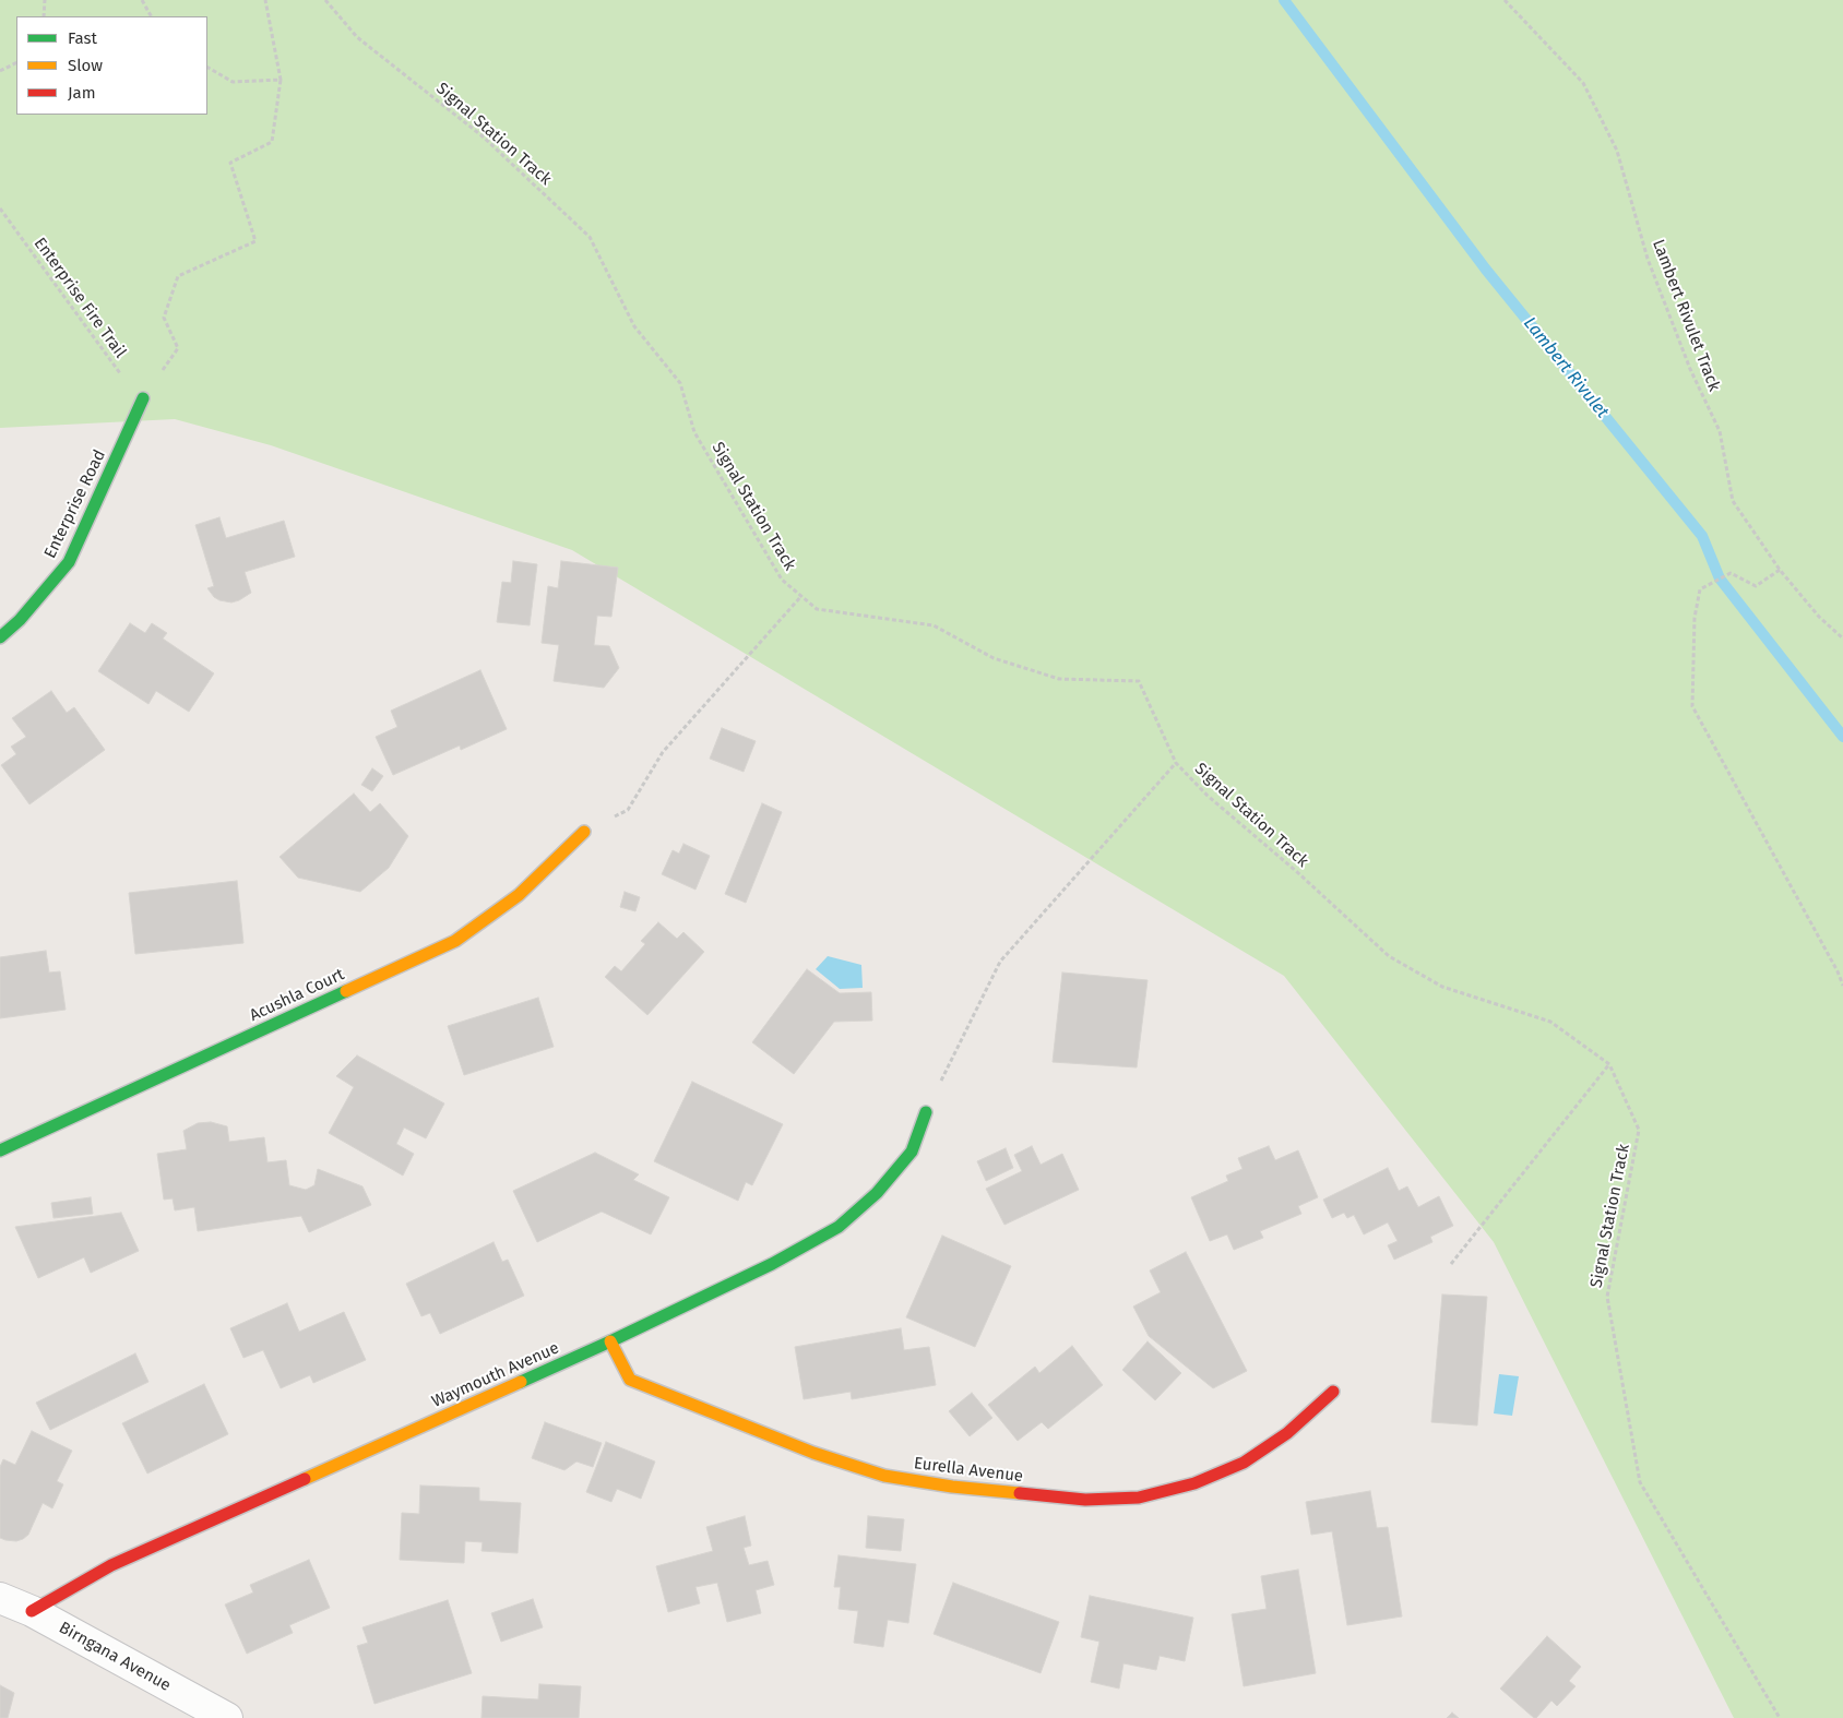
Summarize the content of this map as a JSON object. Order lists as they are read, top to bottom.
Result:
{
  "streets": {
    "street": [
      "Enterprise Road",
      "Acushla Court",
      "Waymouth Avenue",
      "Eurella Avenue",
      "Birngana Avenue"
    ],
    "path": ["Signal Station Track", "Enterprise Fire Trail", "Lambert Rivulet Track"]
  },
  "crossings": [
    ["Enterprise Fire Trail", "Enterprise Road"],
    ["Waymouth Avenue", "Eurella Avenue"],
    ["Waymouth Avenue", "Birngana Avenue"]
  ],
  "water": ["Lambert Rivulet"],
  "legend": ["Fast", "Slow", "Jam"]
}
